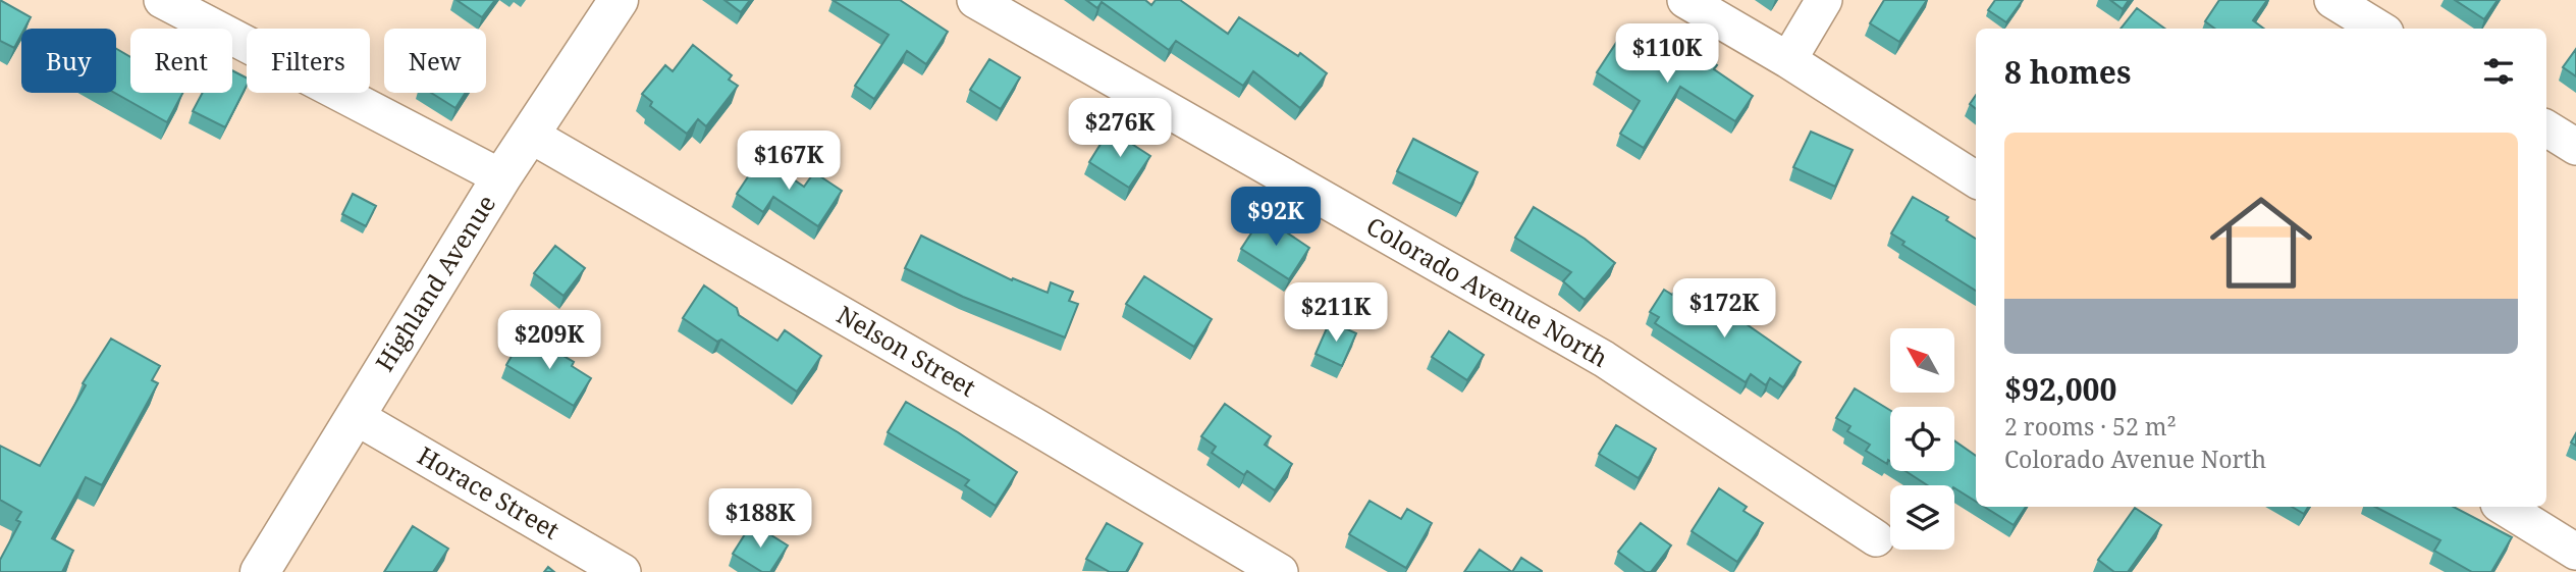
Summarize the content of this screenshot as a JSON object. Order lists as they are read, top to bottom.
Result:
{
  "streets": {
    "street": [
      "Highland Avenue",
      "Colorado Avenue North",
      "Nelson Street",
      "Horace Street"
    ]
  },
  "crossings": [
    ["Highland Avenue", "Nelson Street"],
    ["Highland Avenue", "Horace Street"]
  ],
  "north": "top left",
  "page": {
    "price": [
      "$110K",
      "$276K",
      "$167K",
      "$92K",
      "$172K",
      "$211K",
      "$209K",
      "$188K"
    ],
    "chip": [
      "Buy",
      "Rent",
      "Filters",
      "New"
    ],
    "heading": "8 homes",
    "list": [
      {
        "name": "$92,000",
        "note": "2 rooms · 52 m² · Colorado Avenue North"
      }
    ]
  }
}
